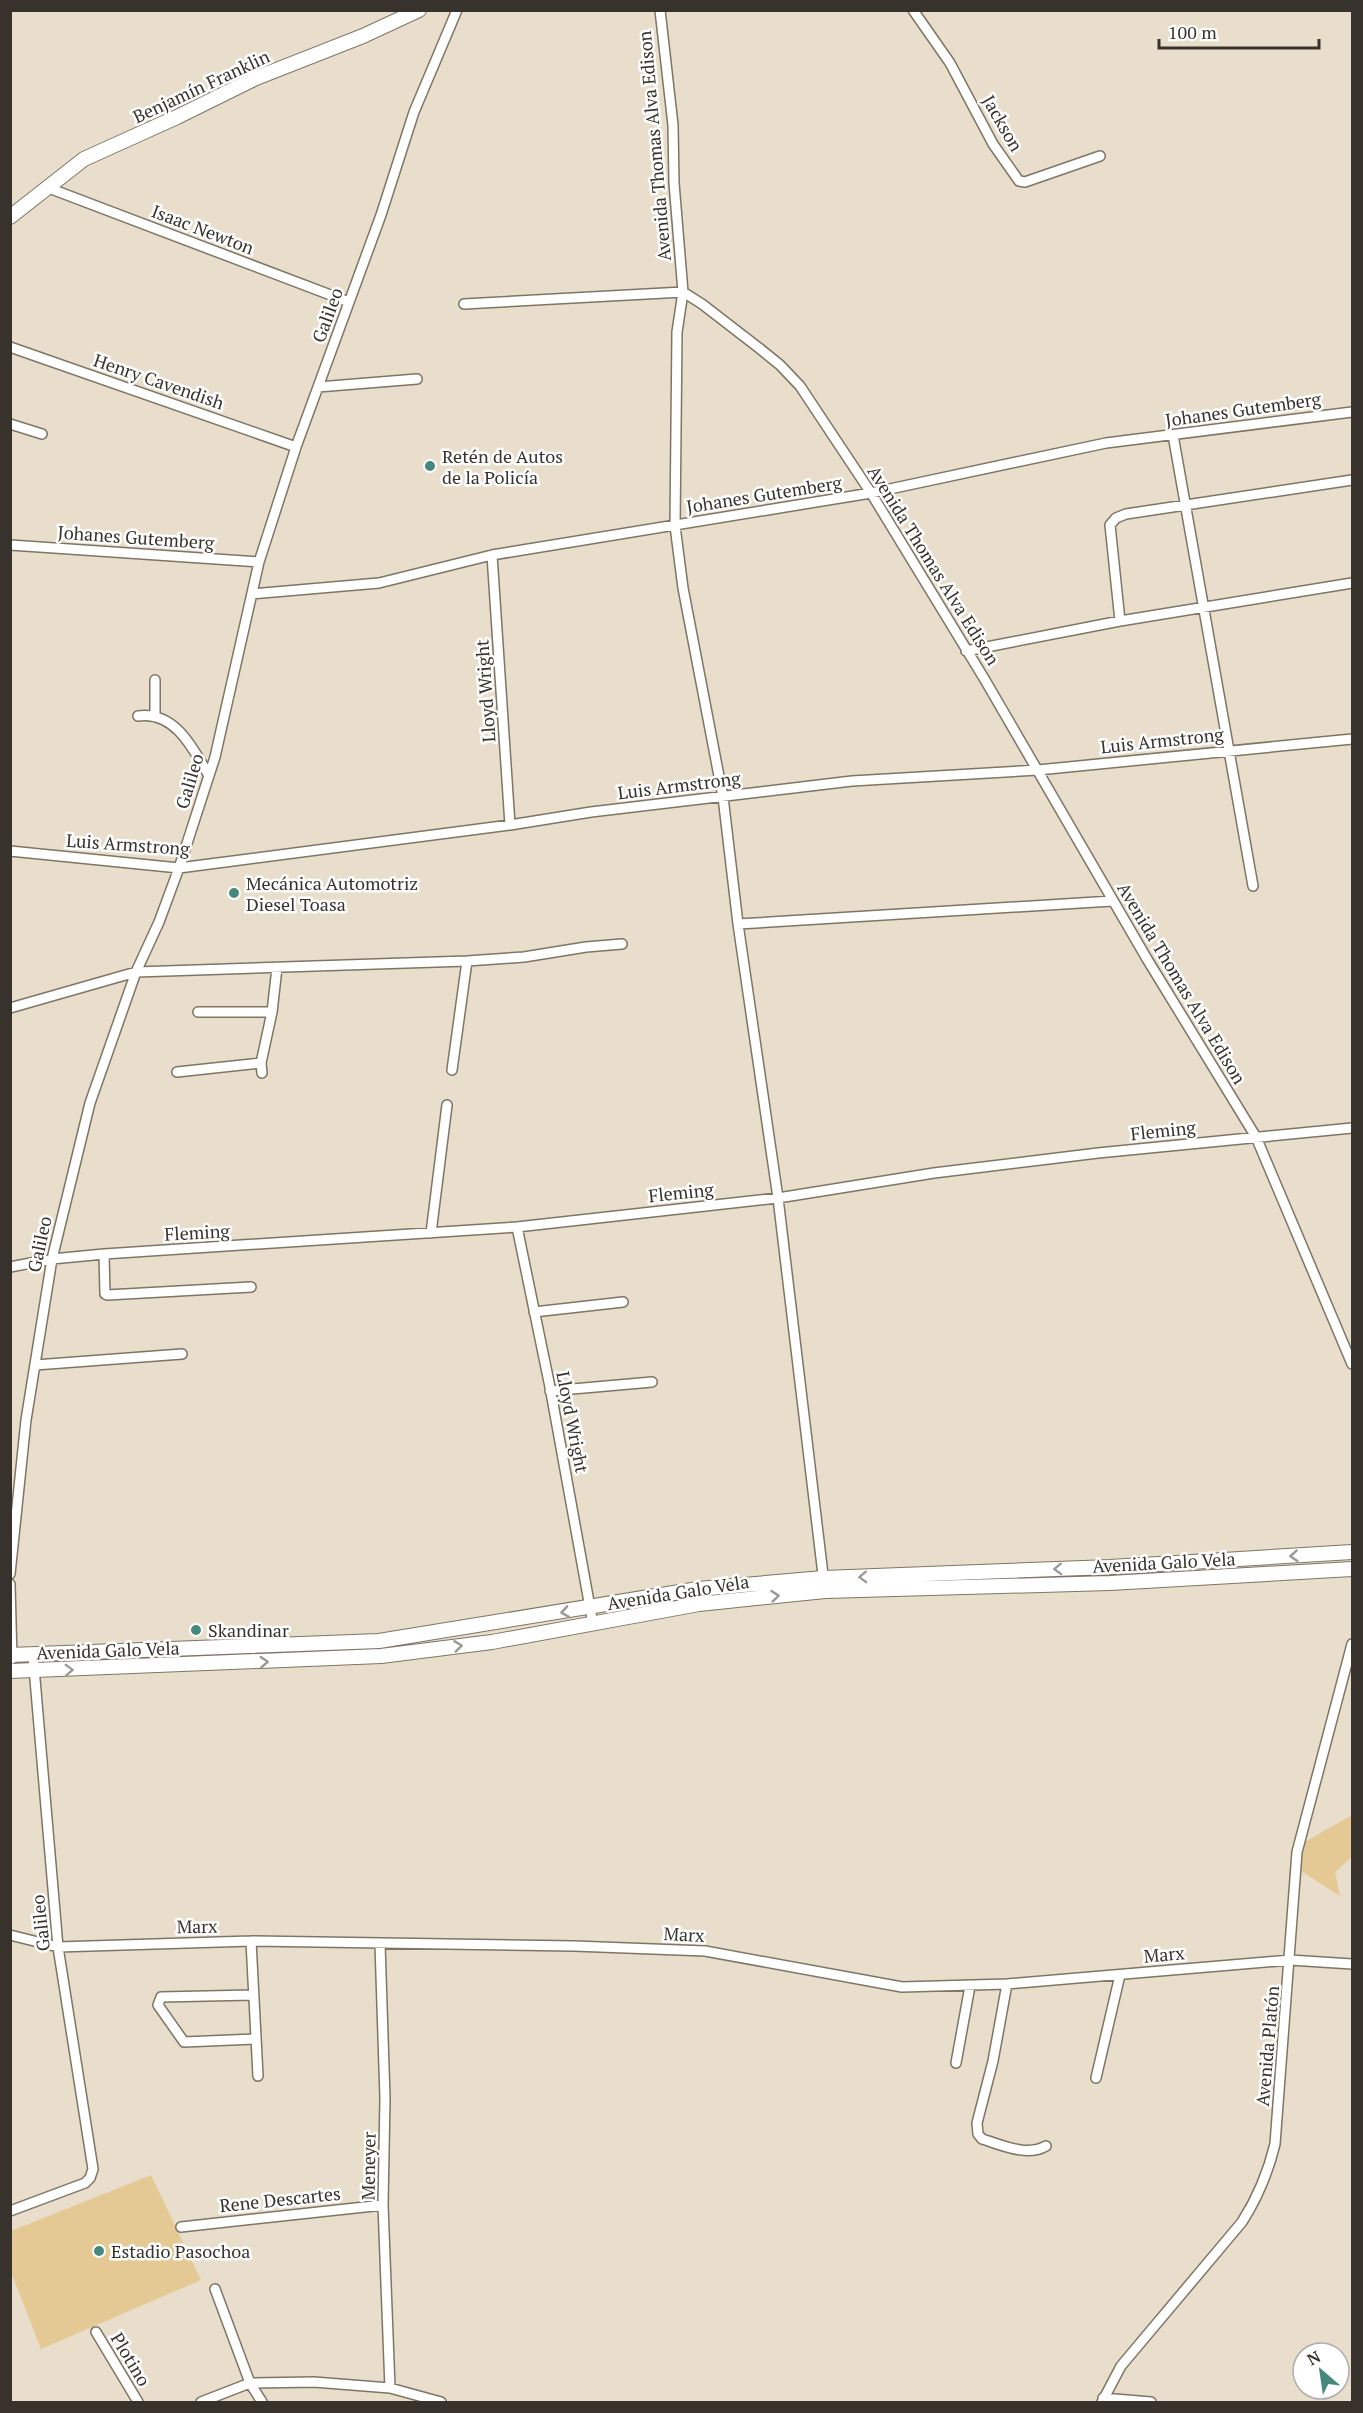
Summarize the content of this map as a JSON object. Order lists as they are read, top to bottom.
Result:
{
  "streets": {
    "main road": ["Benjamín Franklin", "Avenida Galo Vela"],
    "street": [
      "Jackson",
      "Avenida Thomas Alva Edison",
      "Isaac Newton",
      "Galileo",
      "Henry Cavendish",
      "Johanes Gutemberg",
      "Lloyd Wright",
      "Luis Armstrong",
      "Fleming",
      "Marx",
      "Avenida Platón",
      "Meneyer",
      "Rene Descartes",
      "Plotino"
    ]
  },
  "crossings": [
    ["Benjamín Franklin", "Isaac Newton"],
    ["Avenida Thomas Alva Edison", "Johanes Gutemberg"],
    ["Avenida Thomas Alva Edison", "Luis Armstrong"],
    ["Avenida Thomas Alva Edison", "Fleming"],
    ["Isaac Newton", "Galileo"],
    ["Galileo", "Henry Cavendish"],
    ["Galileo", "Johanes Gutemberg"],
    ["Galileo", "Luis Armstrong"],
    ["Galileo", "Fleming"],
    ["Galileo", "Avenida Galo Vela"],
    ["Galileo", "Marx"],
    ["Johanes Gutemberg", "Lloyd Wright"],
    ["Lloyd Wright", "Luis Armstrong"],
    ["Lloyd Wright", "Fleming"],
    ["Lloyd Wright", "Avenida Galo Vela"],
    ["Marx", "Avenida Platón"],
    ["Marx", "Meneyer"],
    ["Meneyer", "Rene Descartes"]
  ],
  "places": [
    "Retén de Autos de la Policía",
    "Mecánica Automotriz Diesel Toasa",
    "Skandinar",
    "Estadio Pasochoa"
  ],
  "scale_bar": "100 m",
  "north": "top left"
}
